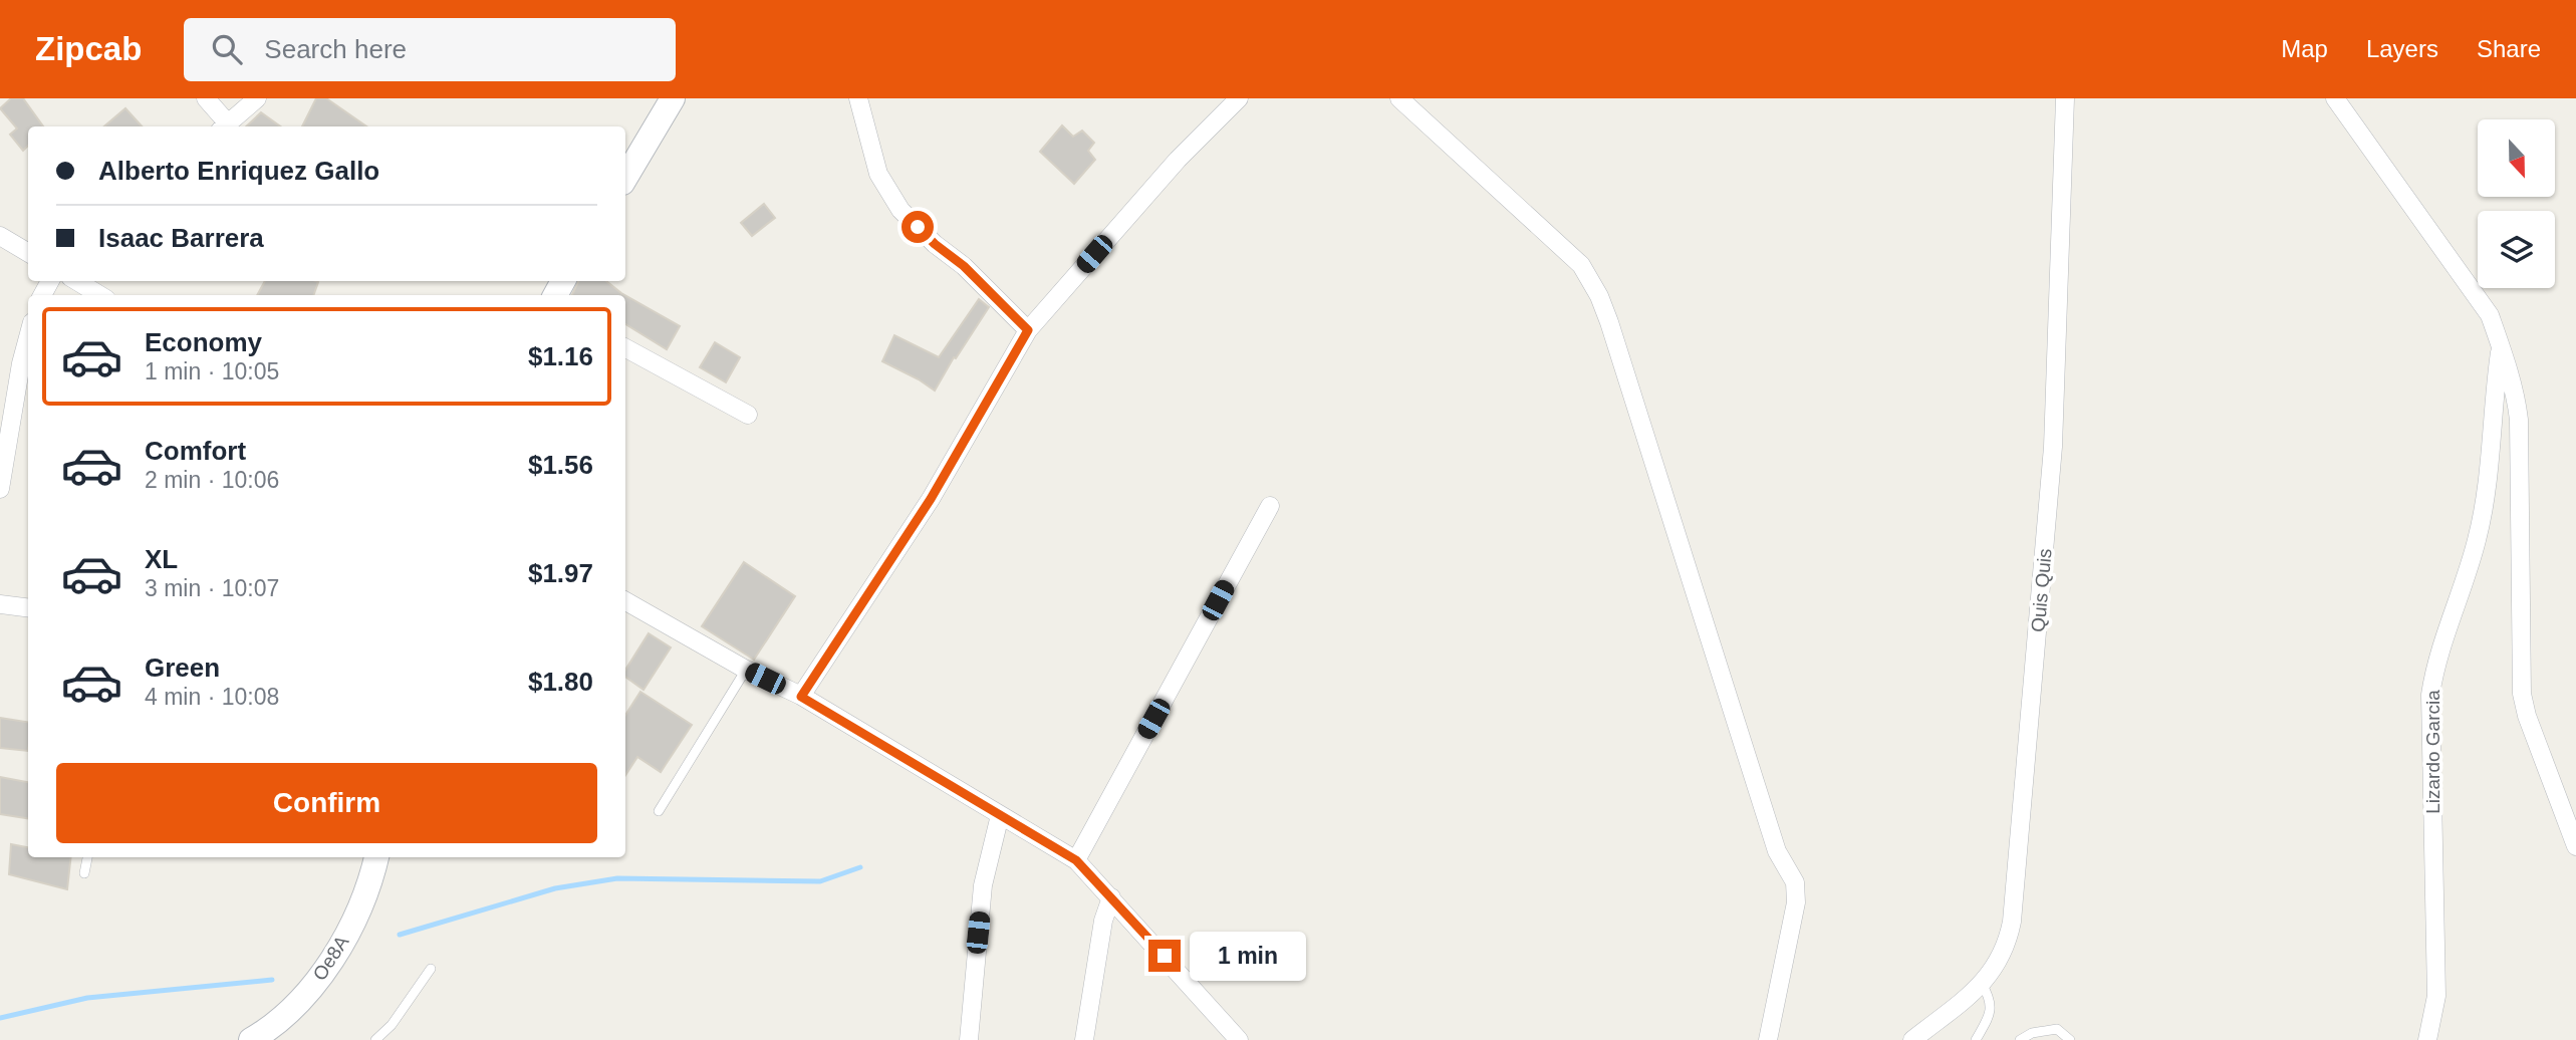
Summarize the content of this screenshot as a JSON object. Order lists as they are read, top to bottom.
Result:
{
  "streets": {
    "street": ["Quis Quis", "Lizardo Garcia", "Oe8A"]
  },
  "north": "bottom",
  "page": {
    "header": "Zipcab",
    "search": "Search here",
    "nav": ["Map", "Layers", "Share"],
    "banner": ["Alberto Enriquez Gallo", "Isaac Barrera"],
    "list": [
      {
        "name": "Economy",
        "note": "1 min · 10:05",
        "value": "$1.16"
      },
      {
        "name": "Comfort",
        "note": "2 min · 10:06",
        "value": "$1.56"
      },
      {
        "name": "XL",
        "note": "3 min · 10:07",
        "value": "$1.97"
      },
      {
        "name": "Green",
        "note": "4 min · 10:08",
        "value": "$1.80"
      }
    ],
    "buttons": "Confirm",
    "bubble": "1 min"
  }
}
